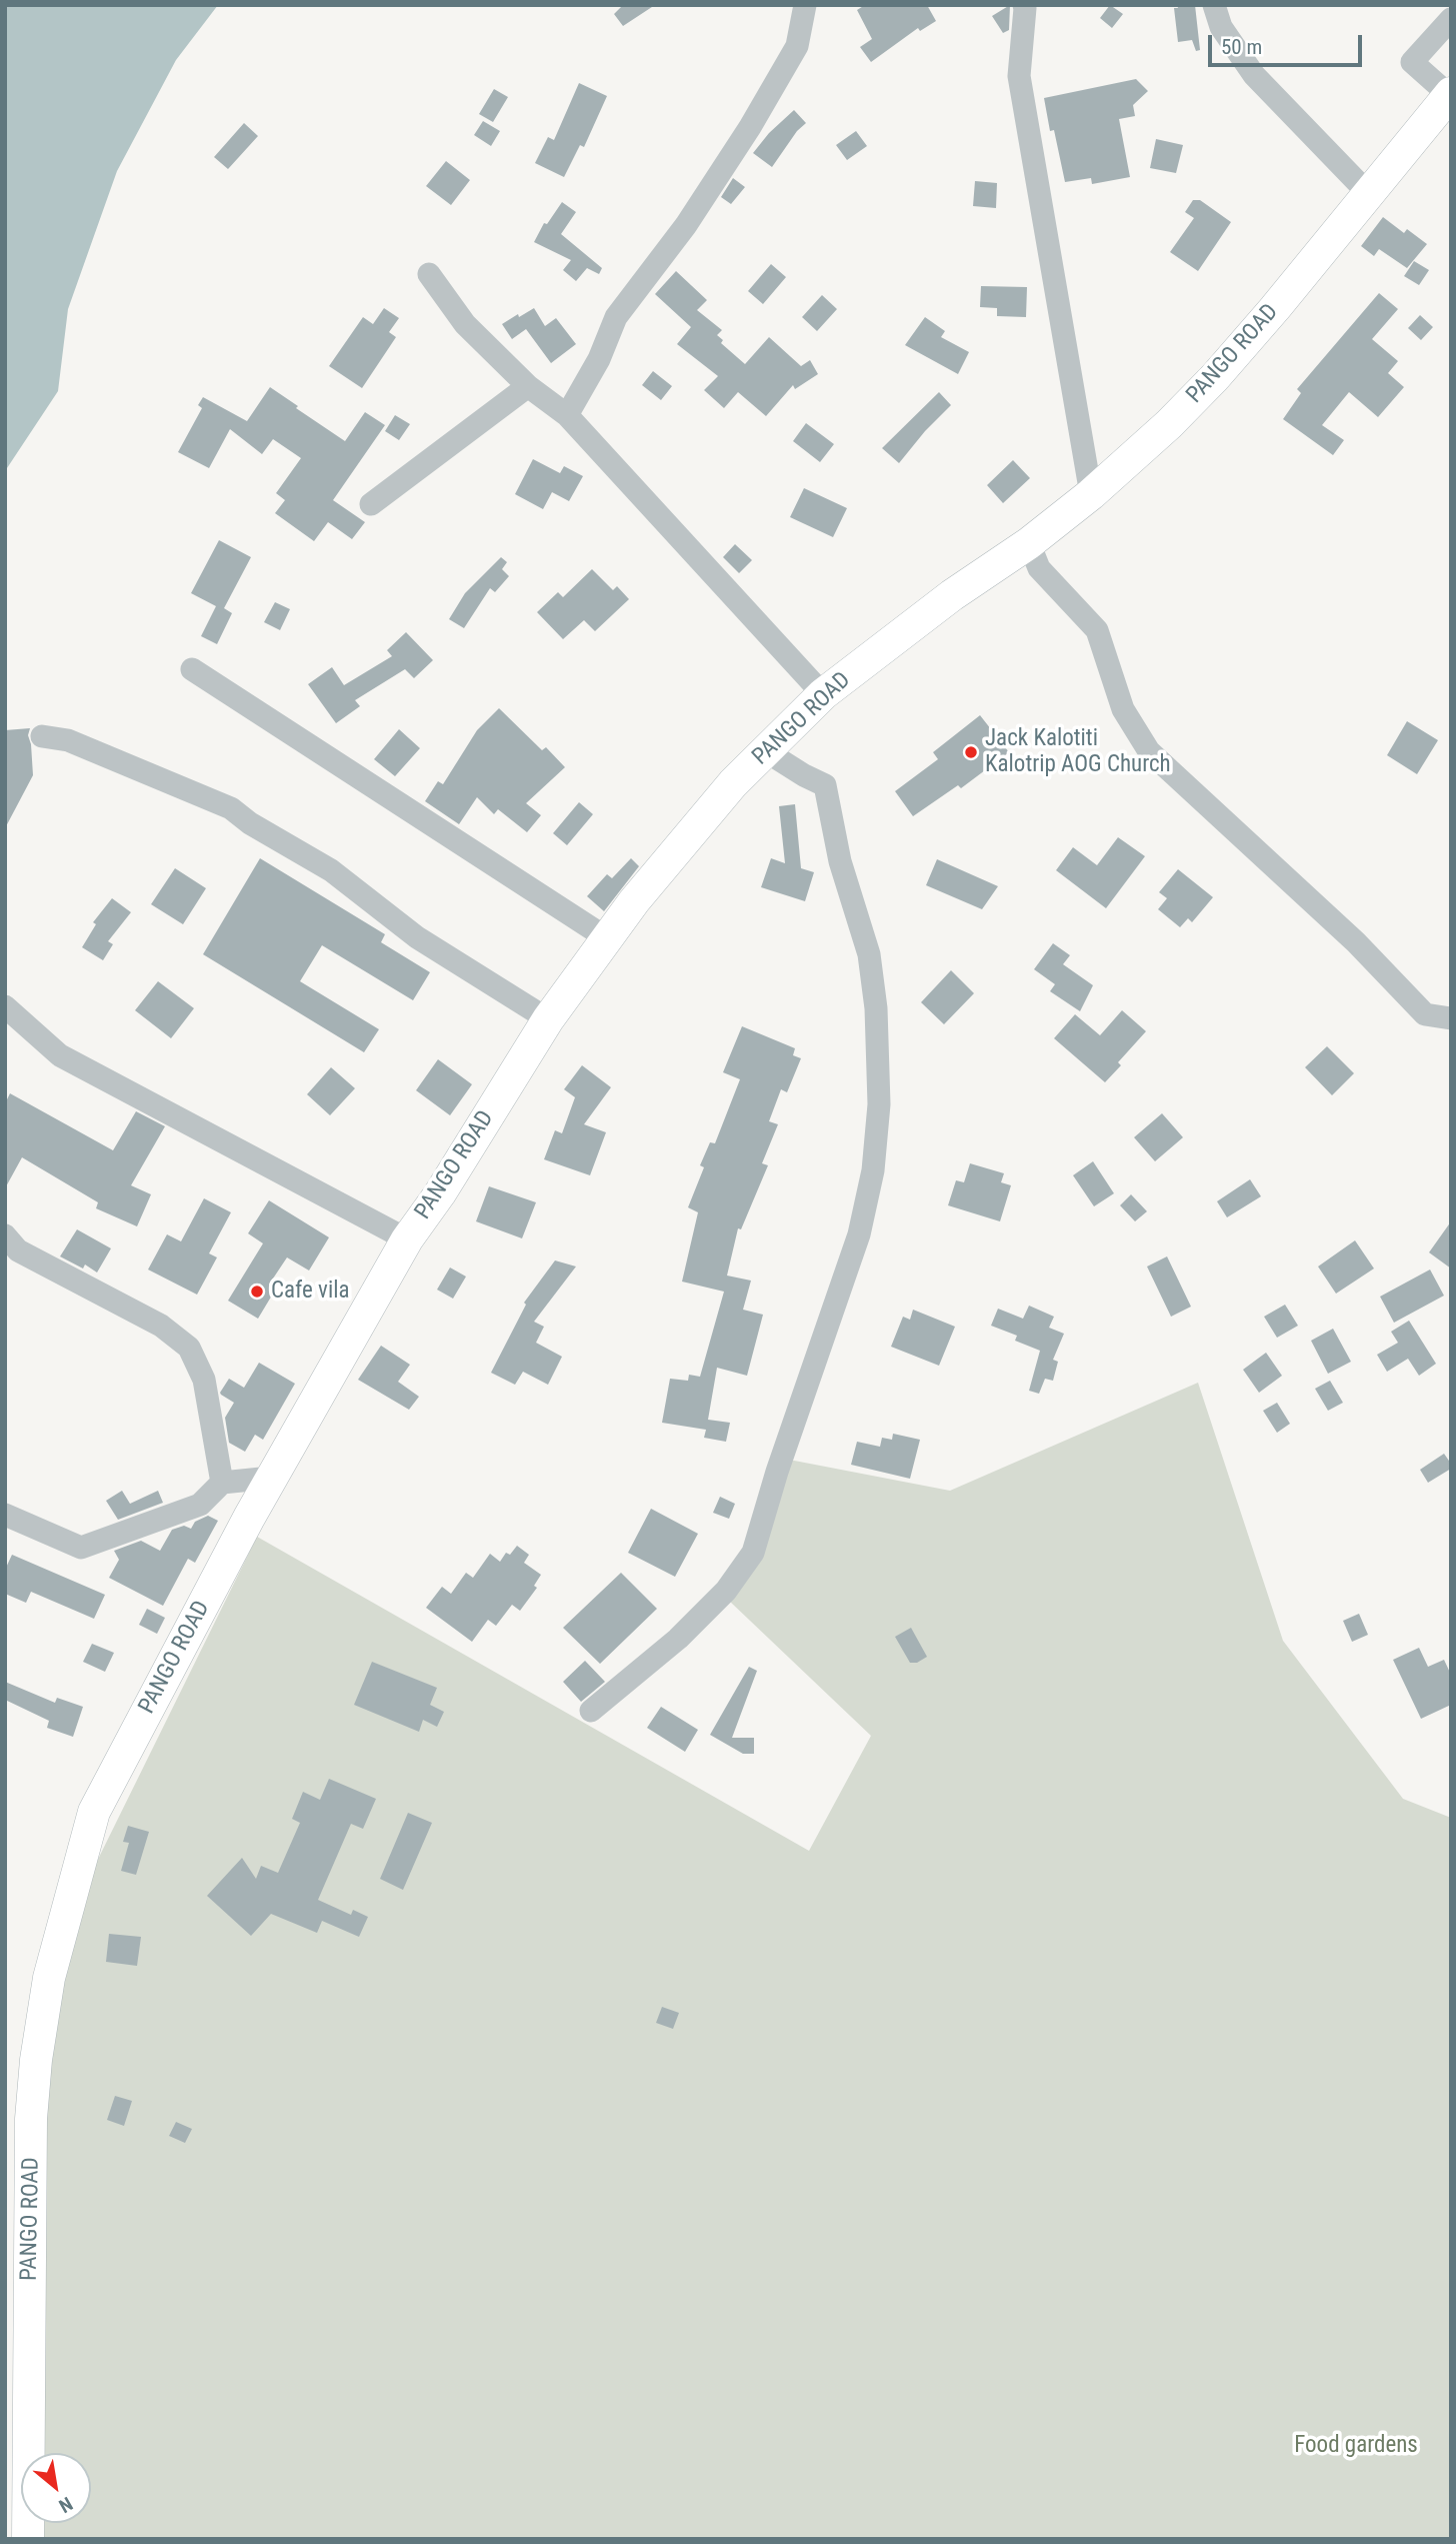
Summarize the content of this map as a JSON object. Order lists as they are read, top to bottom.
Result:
{
  "streets": {
    "street": ["PANGO ROAD"]
  },
  "parks": ["Food gardens"],
  "places": ["Jack Kalotiti Kalotrip AOG Church", "Cafe vila"],
  "scale_bar": "50 m",
  "north": "bottom right"
}
